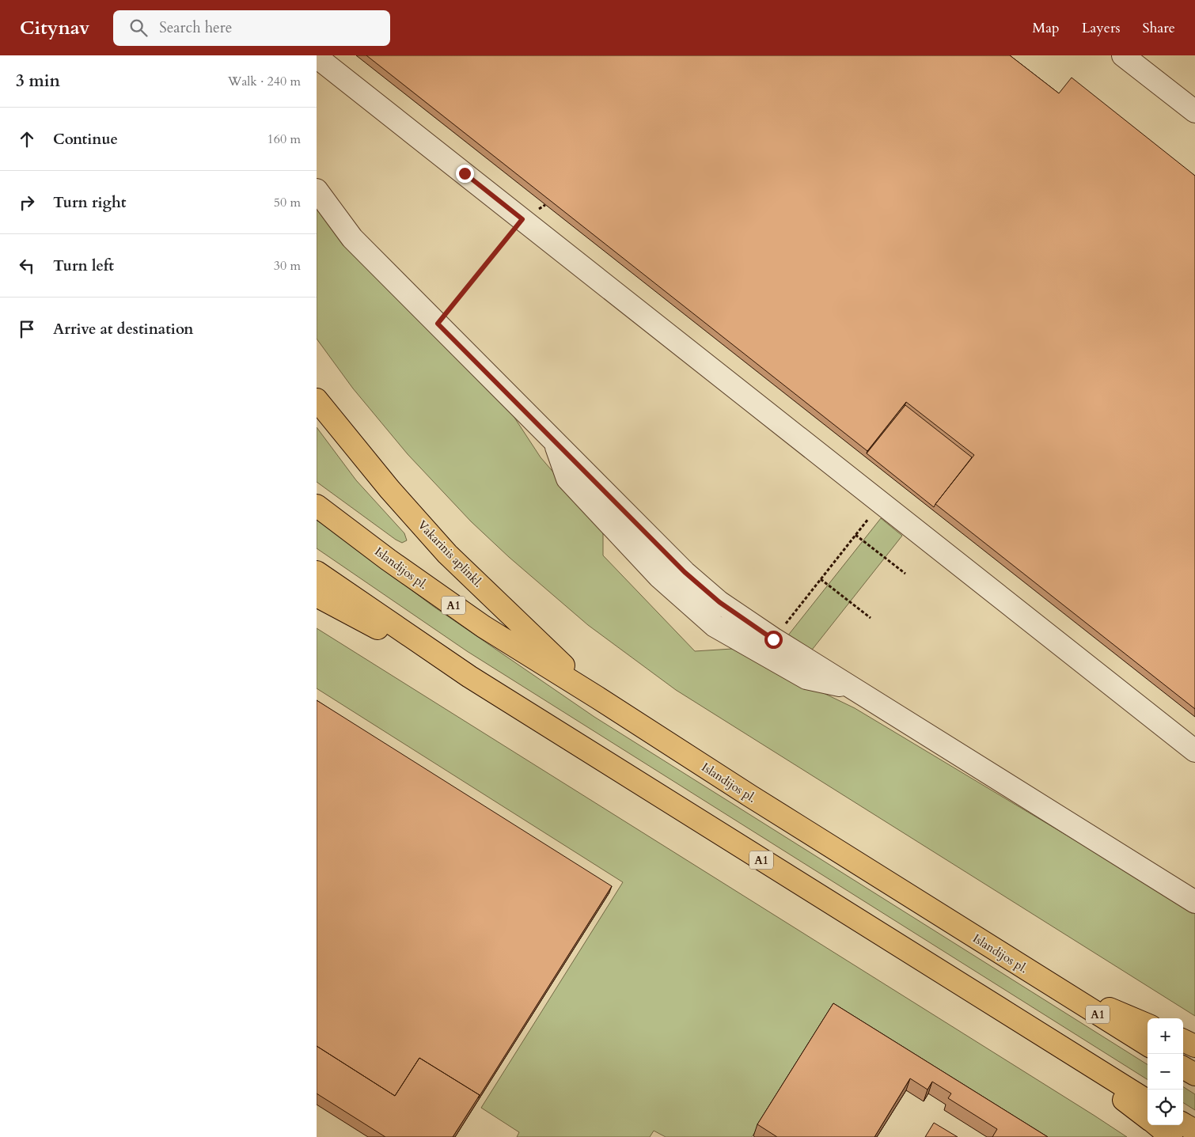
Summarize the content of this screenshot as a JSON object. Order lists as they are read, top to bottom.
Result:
{
  "streets": {
    "highway": ["Vakarinis aplinkl.", "Islandijos pl.", "A1"]
  },
  "crossings": [
    ["Vakarinis aplinkl.", "Islandijos pl."]
  ],
  "page": {
    "header": "Citynav",
    "search": "Search here",
    "nav": ["Map", "Layers", "Share"],
    "heading": ["3 min", "Walk · 240 m"],
    "list": [
      ["Continue", "160 m"],
      ["Turn right", "50 m"],
      ["Turn left", "30 m"],
      "Arrive at destination"
    ],
    "map_buttons": ["+", "−"]
  }
}
